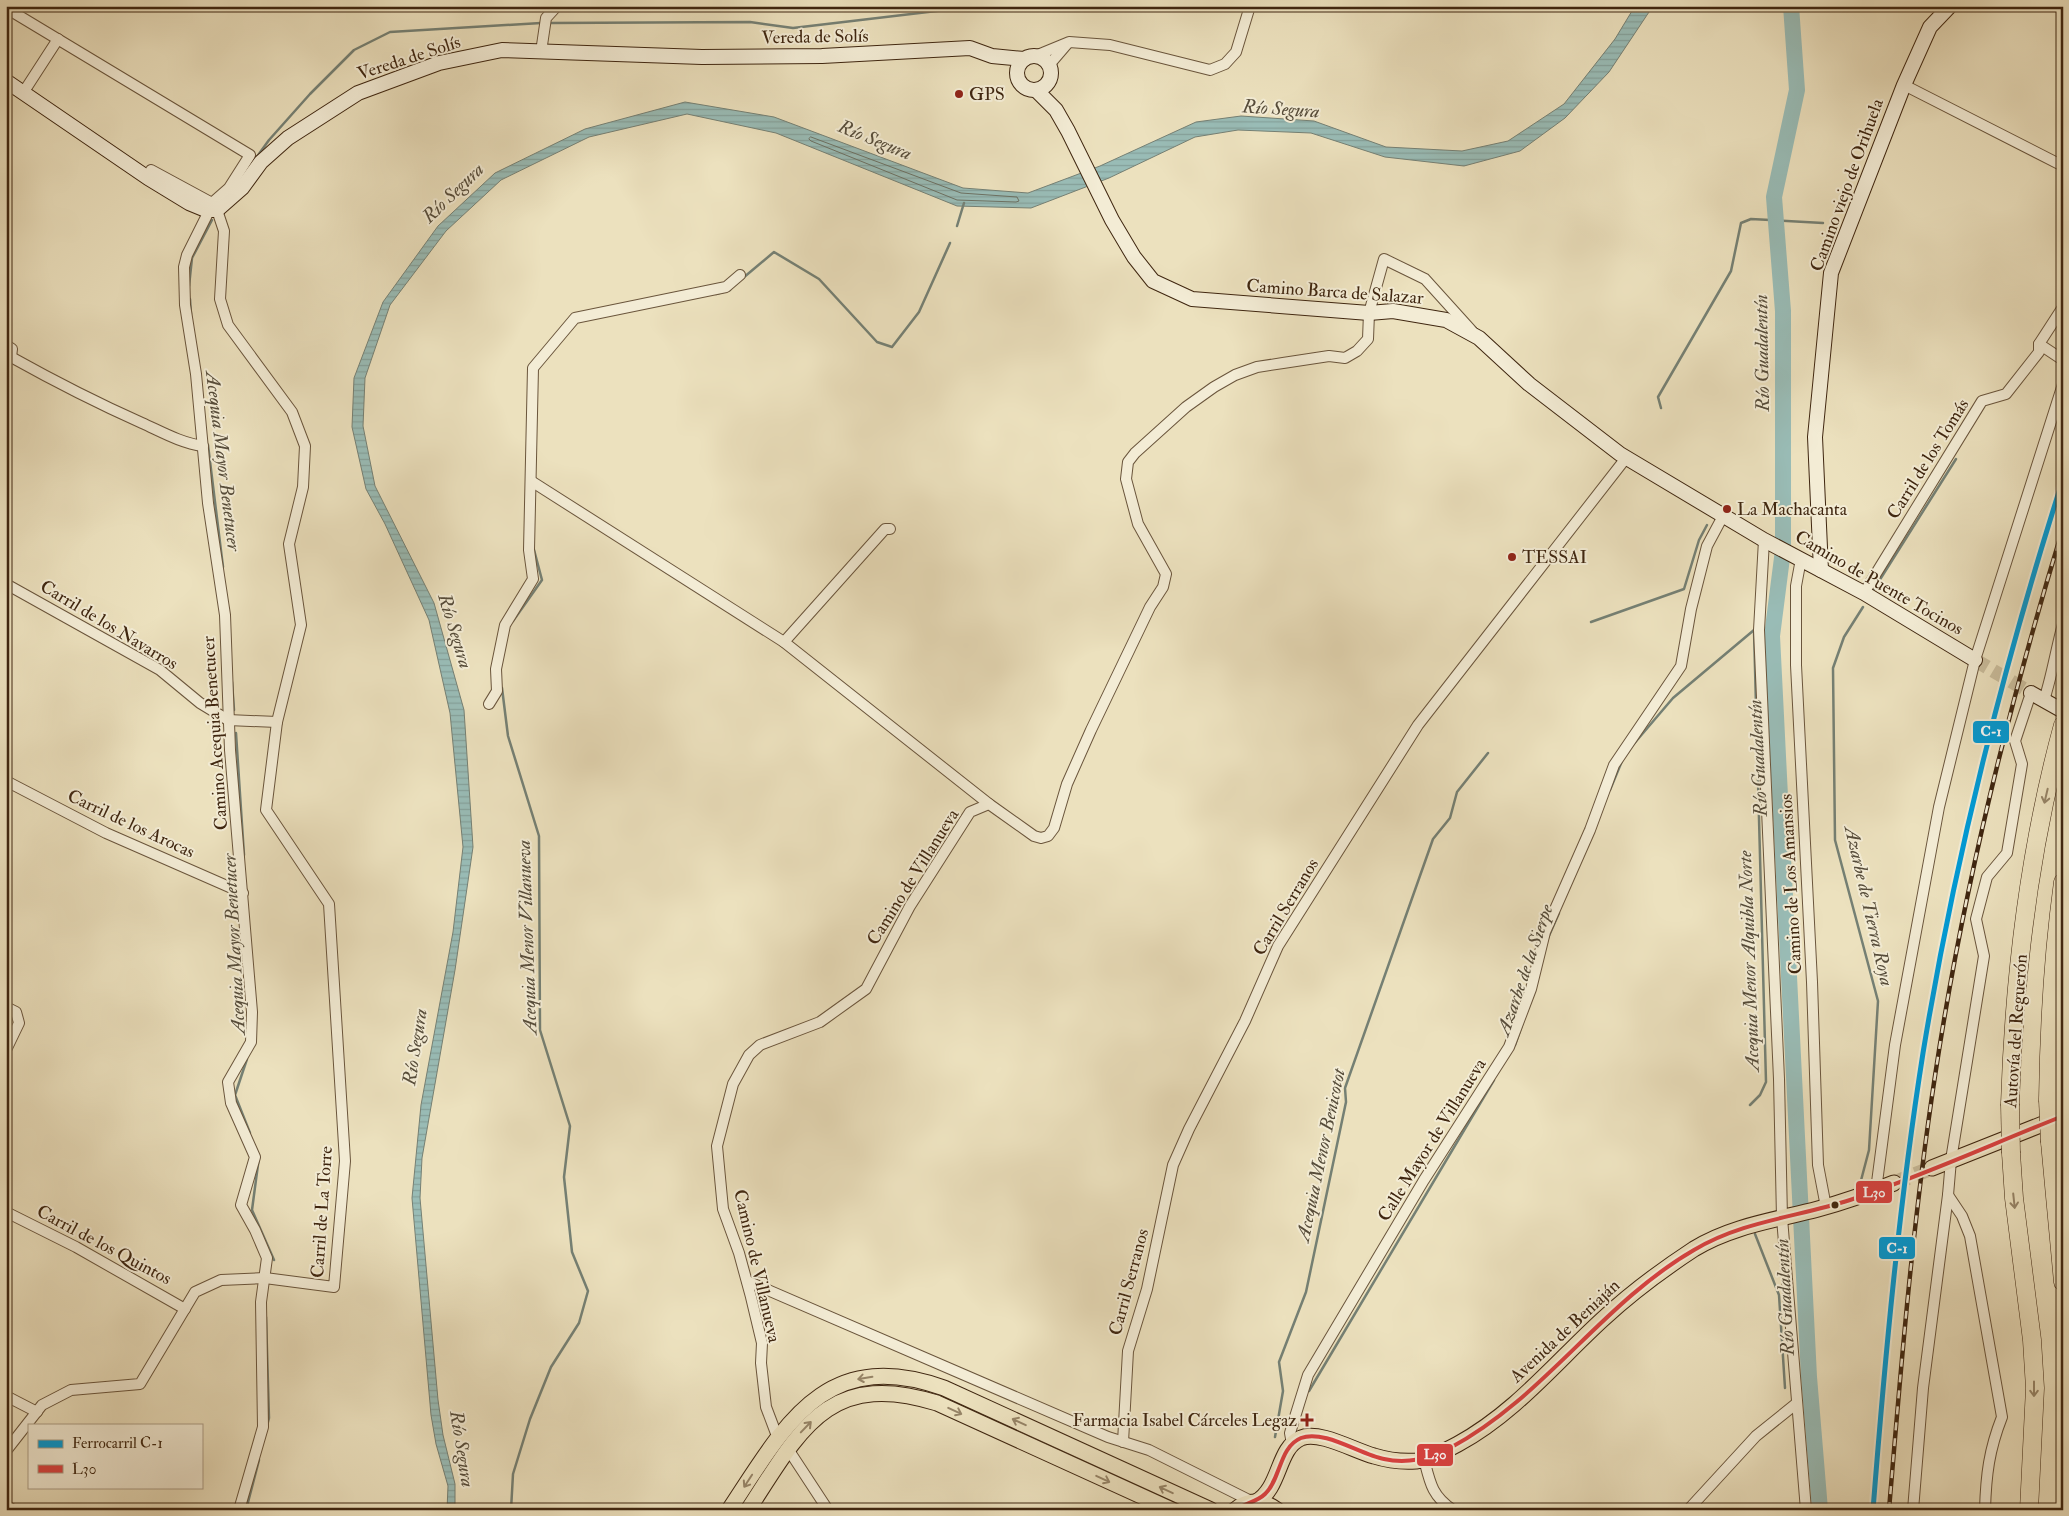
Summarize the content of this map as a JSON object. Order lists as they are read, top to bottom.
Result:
{
  "streets": {
    "highway": ["Autovía del Reguerón"],
    "main road": ["Avenida de Beniaján"],
    "street": [
      "Vereda de Solís",
      "Camino viejo de Orihuela",
      "Camino Barca de Salazar",
      "Carril de los Tomás",
      "Camino de Puente Tocinos",
      "Carril de los Navarros",
      "Camino Acequia Benetucer",
      "Carril de los Arocas",
      "Camino de Villanueva",
      "Camino de Los Amansios",
      "Carril Serranos",
      "Calle Mayor de Villanueva",
      "Carril de La Torre",
      "Carril de los Quintos"
    ]
  },
  "crossings": [
    ["Vereda de Solís", "Camino Barca de Salazar"],
    ["Vereda de Solís", "Camino Acequia Benetucer"],
    ["Camino viejo de Orihuela", "Camino de Puente Tocinos"],
    ["Camino Barca de Salazar", "Camino de Puente Tocinos"],
    ["Camino Barca de Salazar", "Carril Serranos"],
    ["Camino Barca de Salazar", "Calle Mayor de Villanueva"],
    ["Carril de los Tomás", "Camino de Puente Tocinos"],
    ["Camino de Puente Tocinos", "Camino de Los Amansios"],
    ["Carril de los Navarros", "Camino Acequia Benetucer"],
    ["Carril de los Navarros", "Carril de La Torre"],
    ["Camino Acequia Benetucer", "Carril de los Arocas"],
    ["Camino Acequia Benetucer", "Carril de La Torre"],
    ["Camino de Los Amansios", "Avenida de Beniaján"],
    ["Calle Mayor de Villanueva", "Avenida de Beniaján"],
    ["Carril de La Torre", "Carril de los Quintos"]
  ],
  "water": [
    "Río Segura",
    "Río Guadalentín",
    "Acequia Mayor Benetucer",
    "Azarbe de Tierra Roya",
    "Acequia Menor Villanueva",
    "Acequia Menor Alquibla Norte",
    "Azarbe de la Sierpe",
    "Acequia Menor Benicotot"
  ],
  "places": {
    "other": ["GPS", "La Machacanta", "TESSAI"],
    "health": ["Farmacia Isabel Cárceles Legaz"]
  },
  "lines": ["rail line C-1", "transit line L30"],
  "legend": ["Ferrocarril C-1", "L30"]
}
